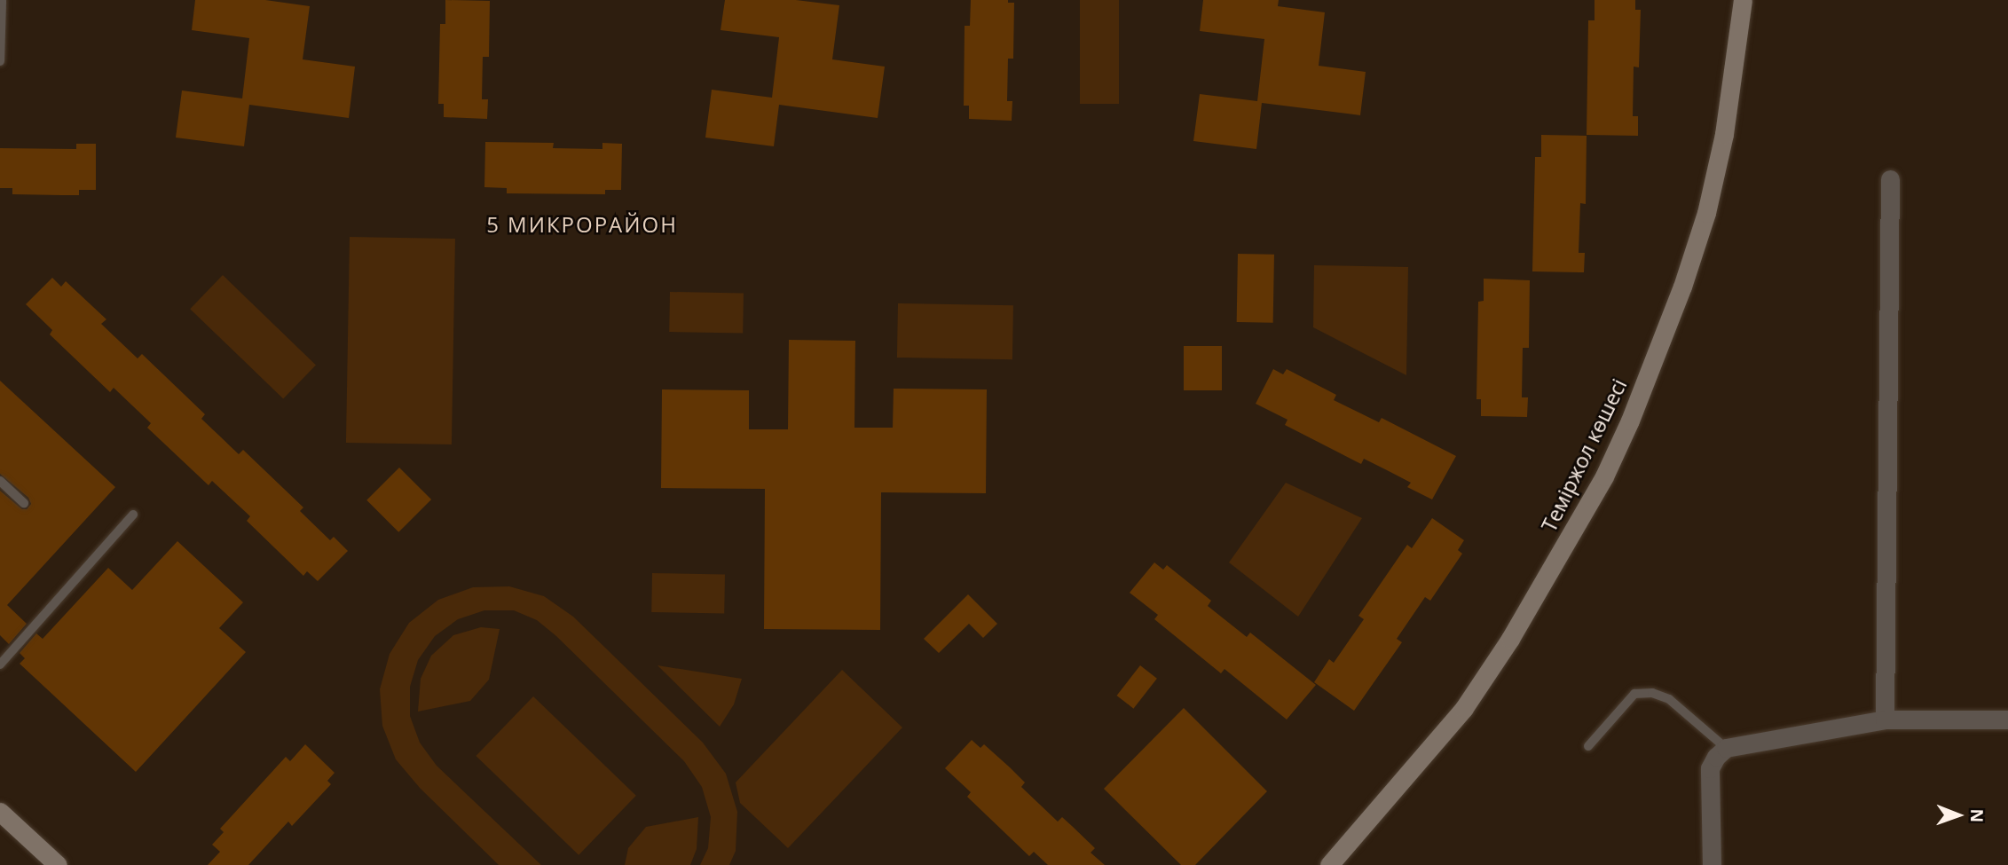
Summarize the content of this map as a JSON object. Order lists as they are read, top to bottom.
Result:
{
  "streets": {
    "street": ["Теміржол көшесі"]
  },
  "districts": ["5 МИКРОРАЙОН"],
  "north": "right"
}
